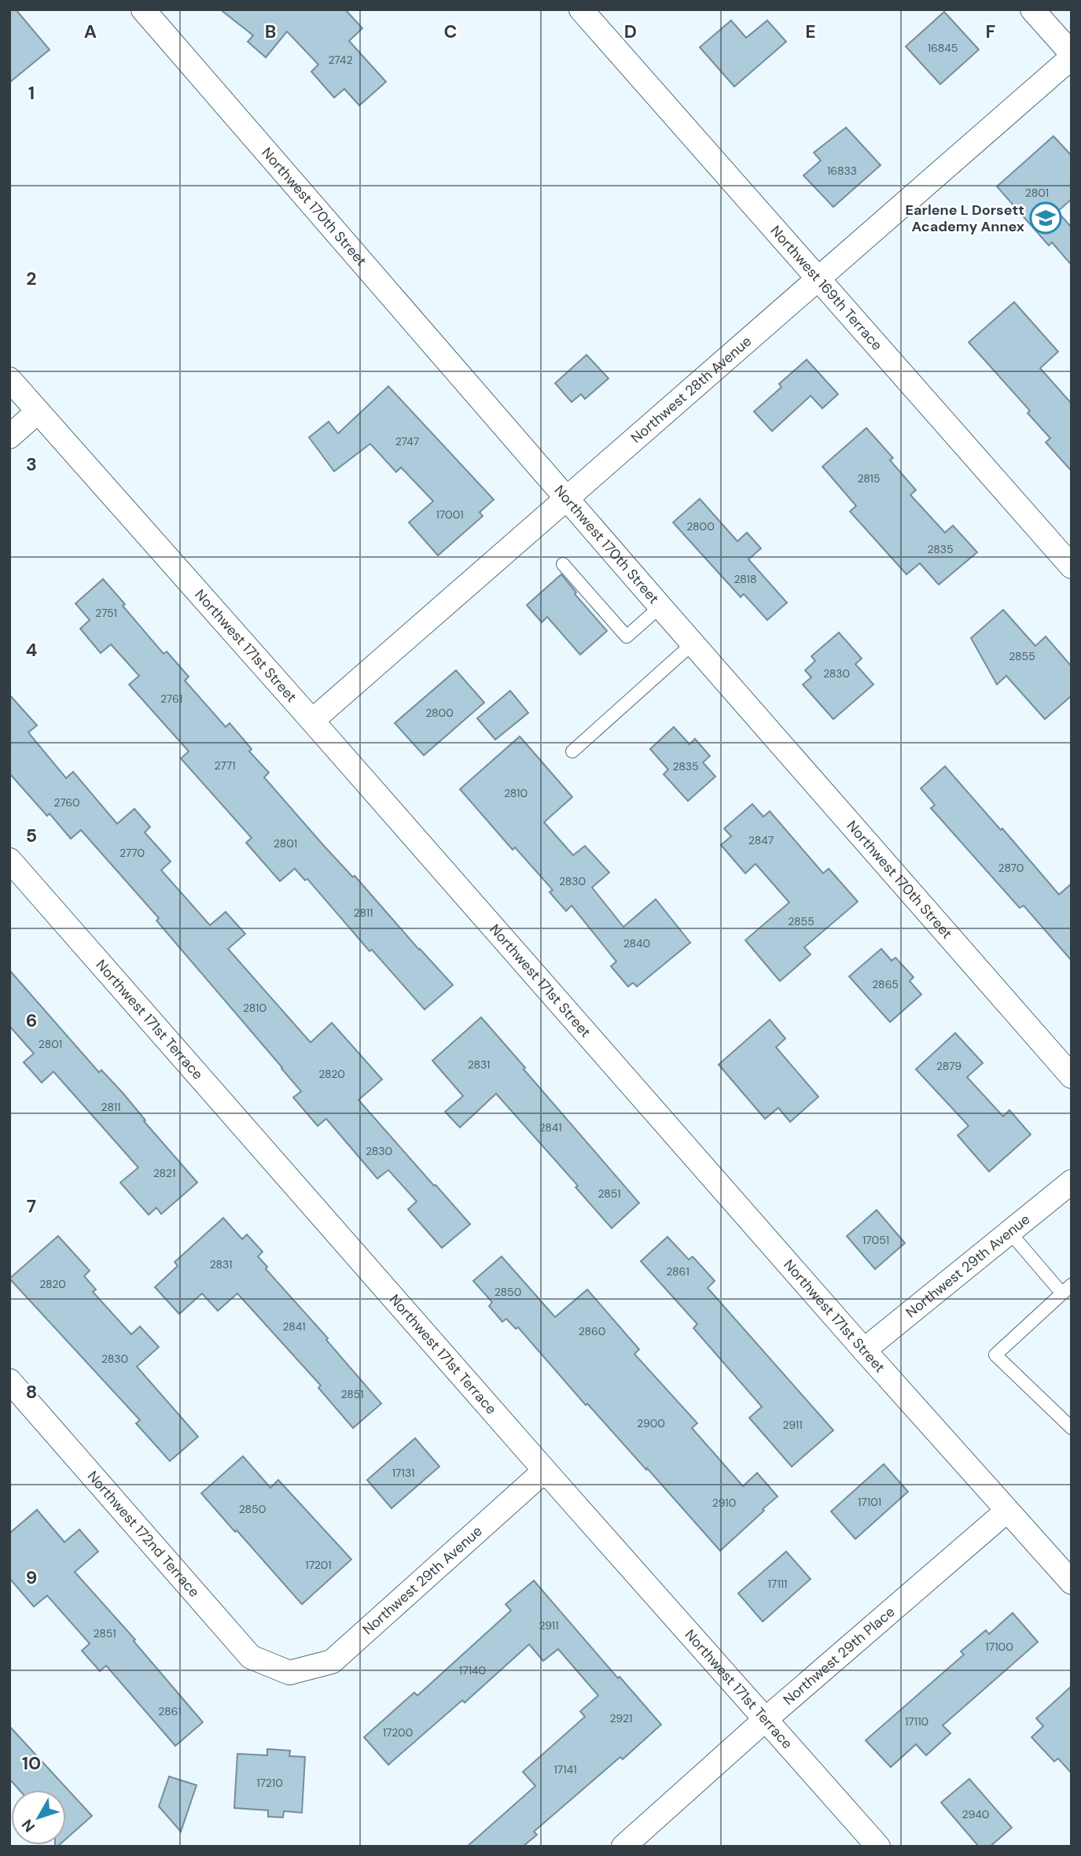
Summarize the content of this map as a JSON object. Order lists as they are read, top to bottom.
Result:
{
  "streets": {
    "street": [
      "Northwest 170th Street",
      "Northwest 169th Terrace",
      "Northwest 28th Avenue",
      "Northwest 171st Street",
      "Northwest 171st Terrace",
      "Northwest 29th Avenue",
      "Northwest 172nd Terrace",
      "Northwest 29th Place"
    ]
  },
  "crossings": [
    ["Northwest 170th Street", "Northwest 28th Avenue"],
    ["Northwest 169th Terrace", "Northwest 28th Avenue"],
    ["Northwest 28th Avenue", "Northwest 171st Street"],
    ["Northwest 171st Street", "Northwest 29th Avenue"],
    ["Northwest 171st Street", "Northwest 29th Place"],
    ["Northwest 171st Terrace", "Northwest 29th Avenue"],
    ["Northwest 171st Terrace", "Northwest 29th Place"],
    ["Northwest 29th Avenue", "Northwest 172nd Terrace"]
  ],
  "places": {
    "school or university": ["Earlene L Dorsett Academy Annex"]
  },
  "house_numbers": [
    "16845",
    "2742",
    "16833",
    "2801",
    "2747",
    "2815",
    "17001",
    "2800",
    "2835",
    "2818",
    "2751",
    "2855",
    "2830",
    "2761",
    "2800",
    "2771",
    "2835",
    "2810",
    "2760",
    "2847",
    "2801",
    "2770",
    "2870",
    "2830",
    "2811",
    "2855",
    "2840",
    "2865",
    "2810",
    "2801",
    "2831",
    "2879",
    "2820",
    "2811",
    "2841",
    "2830",
    "2821",
    "2851",
    "17051",
    "2831",
    "2861",
    "2820",
    "2850",
    "2841",
    "2860",
    "2830",
    "2851",
    "2900",
    "2911",
    "17131",
    "17101",
    "2910",
    "2850",
    "17201",
    "17111",
    "2911",
    "2851",
    "17100",
    "17140",
    "2861",
    "2921",
    "17110",
    "17200",
    "17141",
    "17210",
    "2940"
  ],
  "north": "bottom left",
  "grid": {
    "columns": [
      "A",
      "B",
      "C",
      "D",
      "E",
      "F"
    ],
    "rows": [
      "1",
      "2",
      "3",
      "4",
      "5",
      "6",
      "7",
      "8",
      "9",
      "10"
    ]
  }
}
